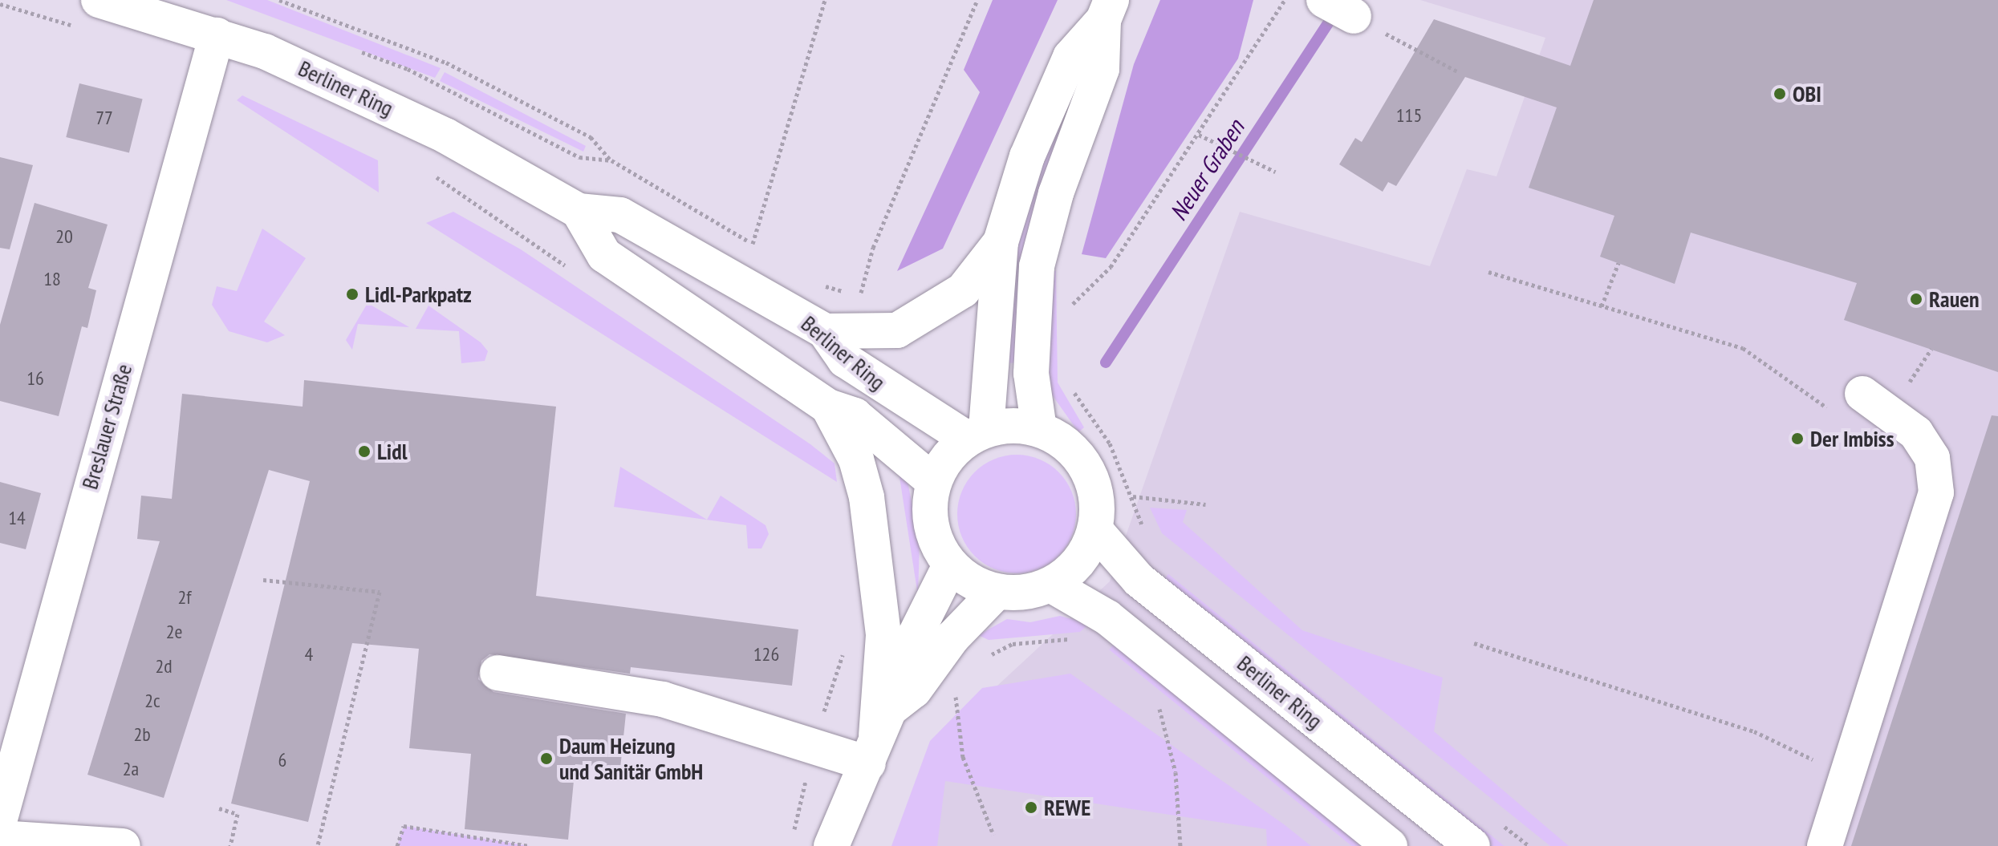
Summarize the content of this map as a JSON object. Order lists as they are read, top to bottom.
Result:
{
  "streets": {
    "street": ["Berliner Ring", "Breslauer Straße"]
  },
  "crossings": [
    ["Berliner Ring", "Breslauer Straße"]
  ],
  "water": ["Neuer Graben"],
  "places": [
    "OBI",
    "Lidl-Parkpatz",
    "Rauen",
    "Der Imbiss",
    "Lidl",
    "Daum Heizung und Sanitär GmbH",
    "REWE"
  ],
  "house_numbers": [
    "115",
    "77",
    "20",
    "18",
    "16",
    "14",
    "2f",
    "2e",
    "4",
    "126",
    "2d",
    "2c",
    "2b",
    "6",
    "2a"
  ]
}
